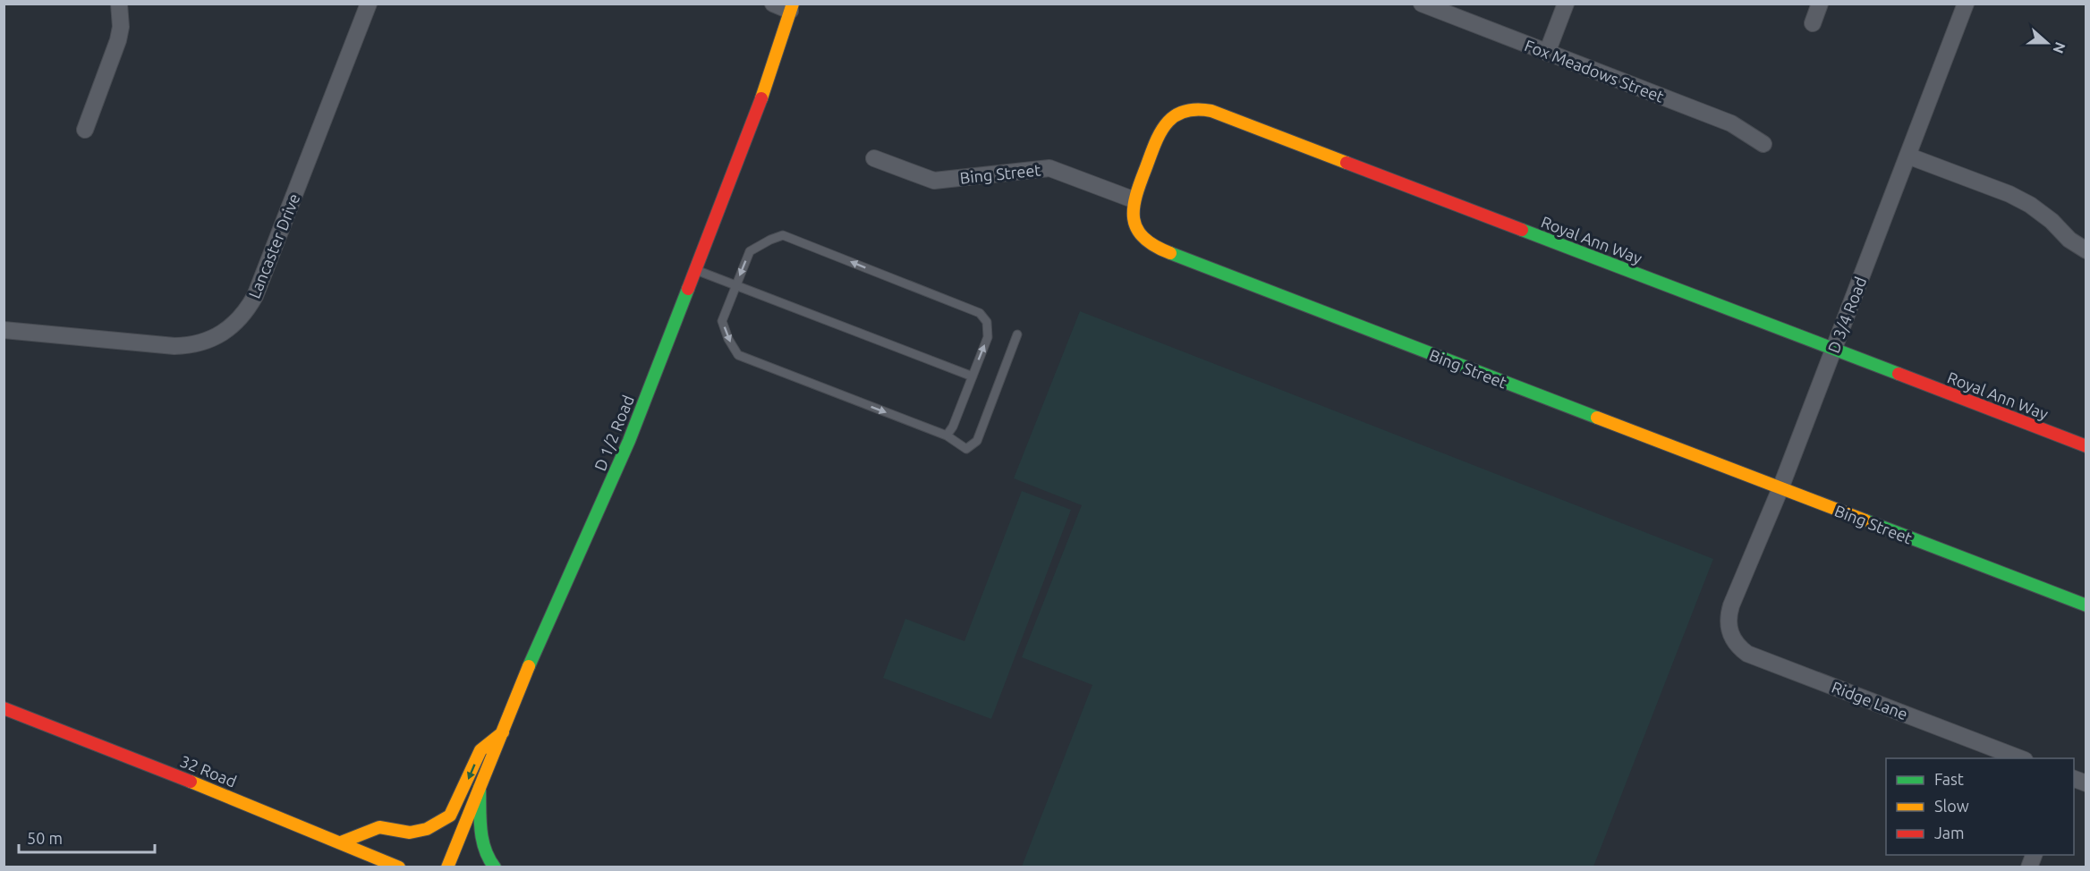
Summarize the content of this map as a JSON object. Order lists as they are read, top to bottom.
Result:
{
  "streets": {
    "street": [
      "Fox Meadows Street",
      "Bing Street",
      "Royal Ann Way",
      "Lancaster Drive",
      "D 3/4 Road",
      "D 1/2 Road",
      "Ridge Lane",
      "32 Road"
    ]
  },
  "crossings": [
    ["Bing Street", "Royal Ann Way"],
    ["Bing Street", "D 3/4 Road"],
    ["Royal Ann Way", "D 3/4 Road"],
    ["D 3/4 Road", "Ridge Lane"]
  ],
  "legend": ["Fast", "Slow", "Jam"],
  "scale_bar": "50 m",
  "north": "right"
}
